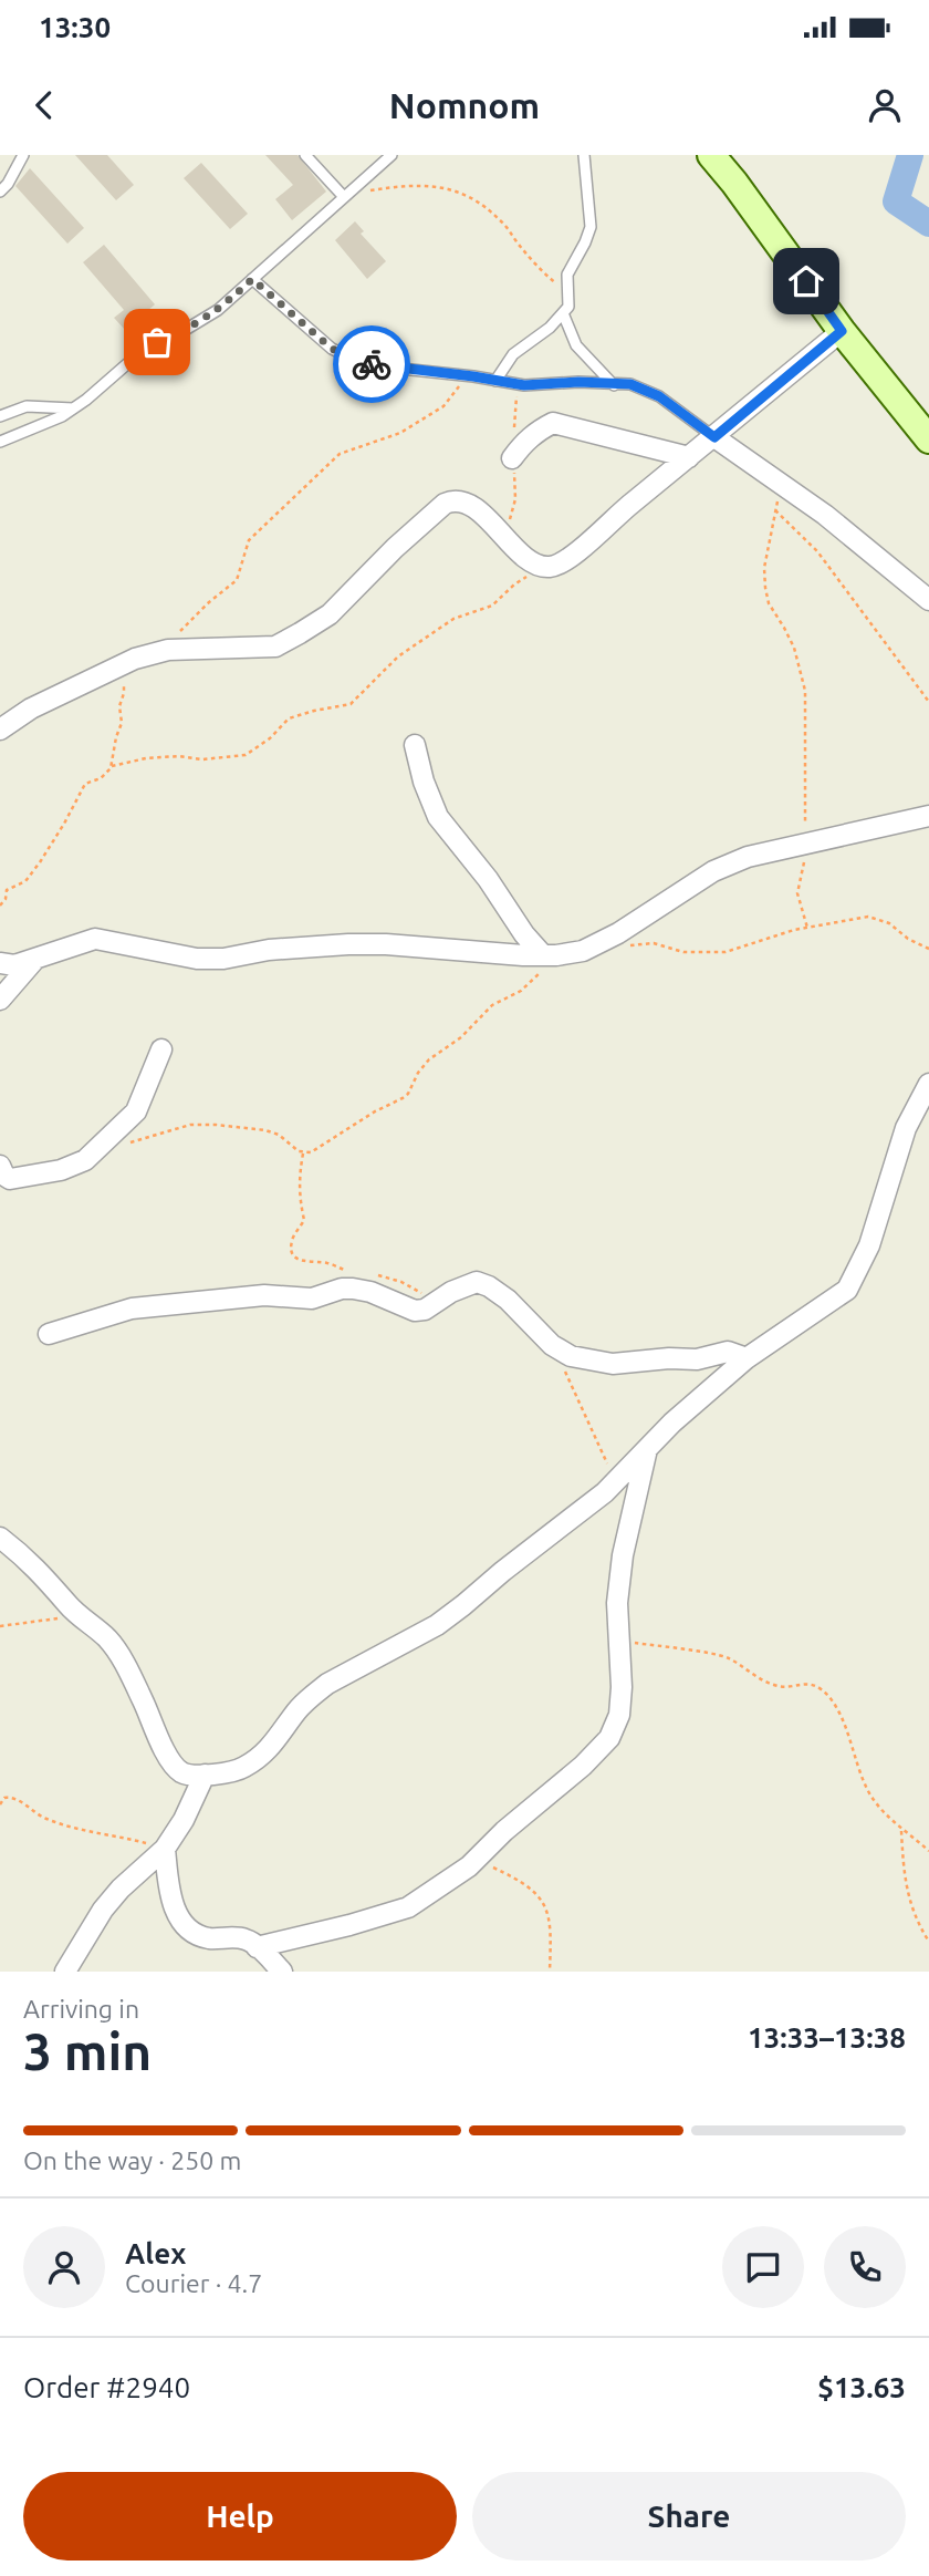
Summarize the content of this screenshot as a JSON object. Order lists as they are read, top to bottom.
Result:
{
  "page": {
    "status": "13:30",
    "header": "Nomnom",
    "heading": ["3 min", "Arriving in", "13:33–13:38"],
    "panel": [
      "Alex",
      "Courier · 4.7",
      "Order #2940",
      "$13.63"
    ],
    "bar": "On the way · 250 m",
    "buttons": ["Help", "Share"]
  }
}
